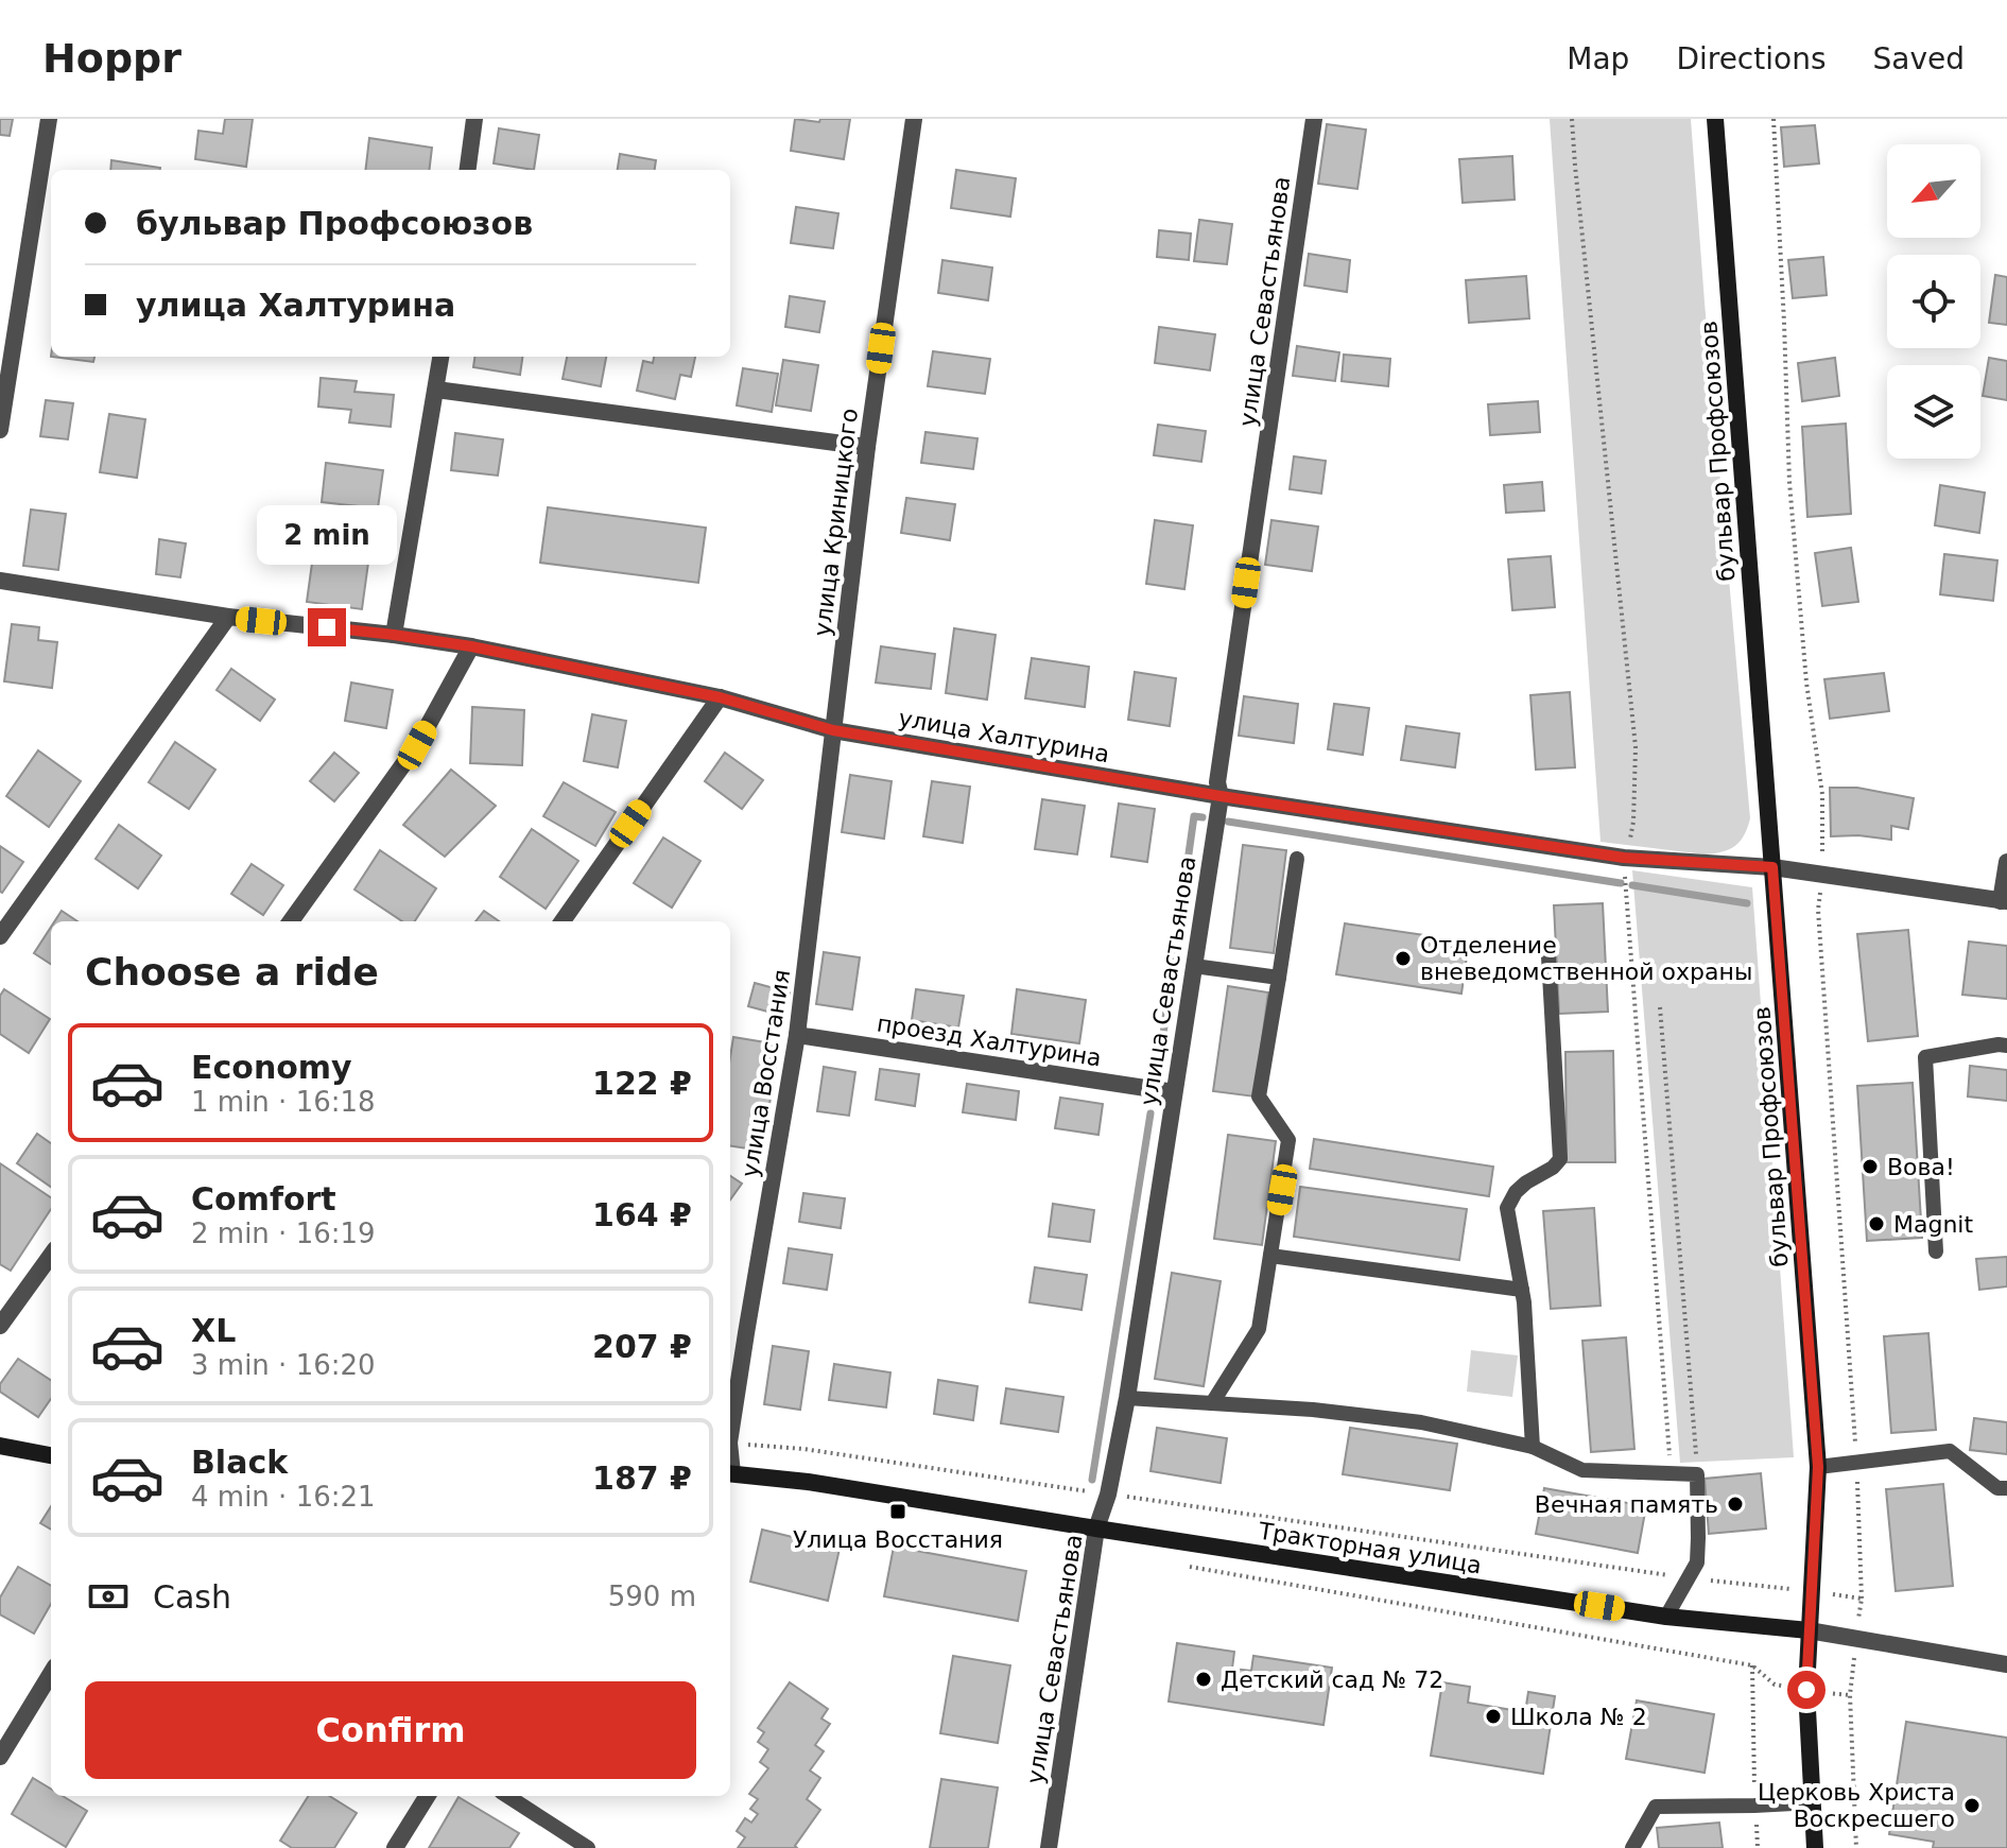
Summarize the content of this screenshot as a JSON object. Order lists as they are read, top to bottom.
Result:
{
  "streets": {
    "main road": ["бульвар Профсоюзов", "Тракторная улица"],
    "street": [
      "улица Севастьянова",
      "улица Криницкого",
      "улица Халтурина",
      "проезд Халтурина",
      "улица Восстания"
    ]
  },
  "crossings": [
    ["улица Севастьянова", "улица Халтурина"],
    ["улица Севастьянова", "проезд Халтурина"],
    ["улица Севастьянова", "Тракторная улица"],
    ["бульвар Профсоюзов", "улица Халтурина"],
    ["бульвар Профсоюзов", "Тракторная улица"],
    ["улица Криницкого", "улица Халтурина"],
    ["улица Криницкого", "улица Восстания"],
    ["улица Халтурина", "улица Восстания"],
    ["проезд Халтурина", "улица Восстания"]
  ],
  "places": {
    "other": [
      "Отделение вневедомственной охраны",
      "Вова!",
      "Magnit",
      "Вечная память",
      "Детский сад № 72",
      "Школа № 2",
      "Церковь Христа Воскресшего"
    ],
    "transit": ["Улица Восстания"]
  },
  "north": "bottom left",
  "page": {
    "header": "Hoppr",
    "nav": ["Map", "Directions", "Saved"],
    "banner": ["бульвар Профсоюзов", "улица Халтурина"],
    "bubble": "2 min",
    "heading": "Choose a ride",
    "list": [
      {
        "name": "Economy",
        "note": "1 min · 16:18",
        "value": "122 ₽"
      },
      {
        "name": "Comfort",
        "note": "2 min · 16:19",
        "value": "164 ₽"
      },
      {
        "name": "XL",
        "note": "3 min · 16:20",
        "value": "207 ₽"
      },
      {
        "name": "Black",
        "note": "4 min · 16:21",
        "value": "187 ₽"
      }
    ],
    "pay": ["Cash", "590 m"],
    "buttons": "Confirm"
  }
}
